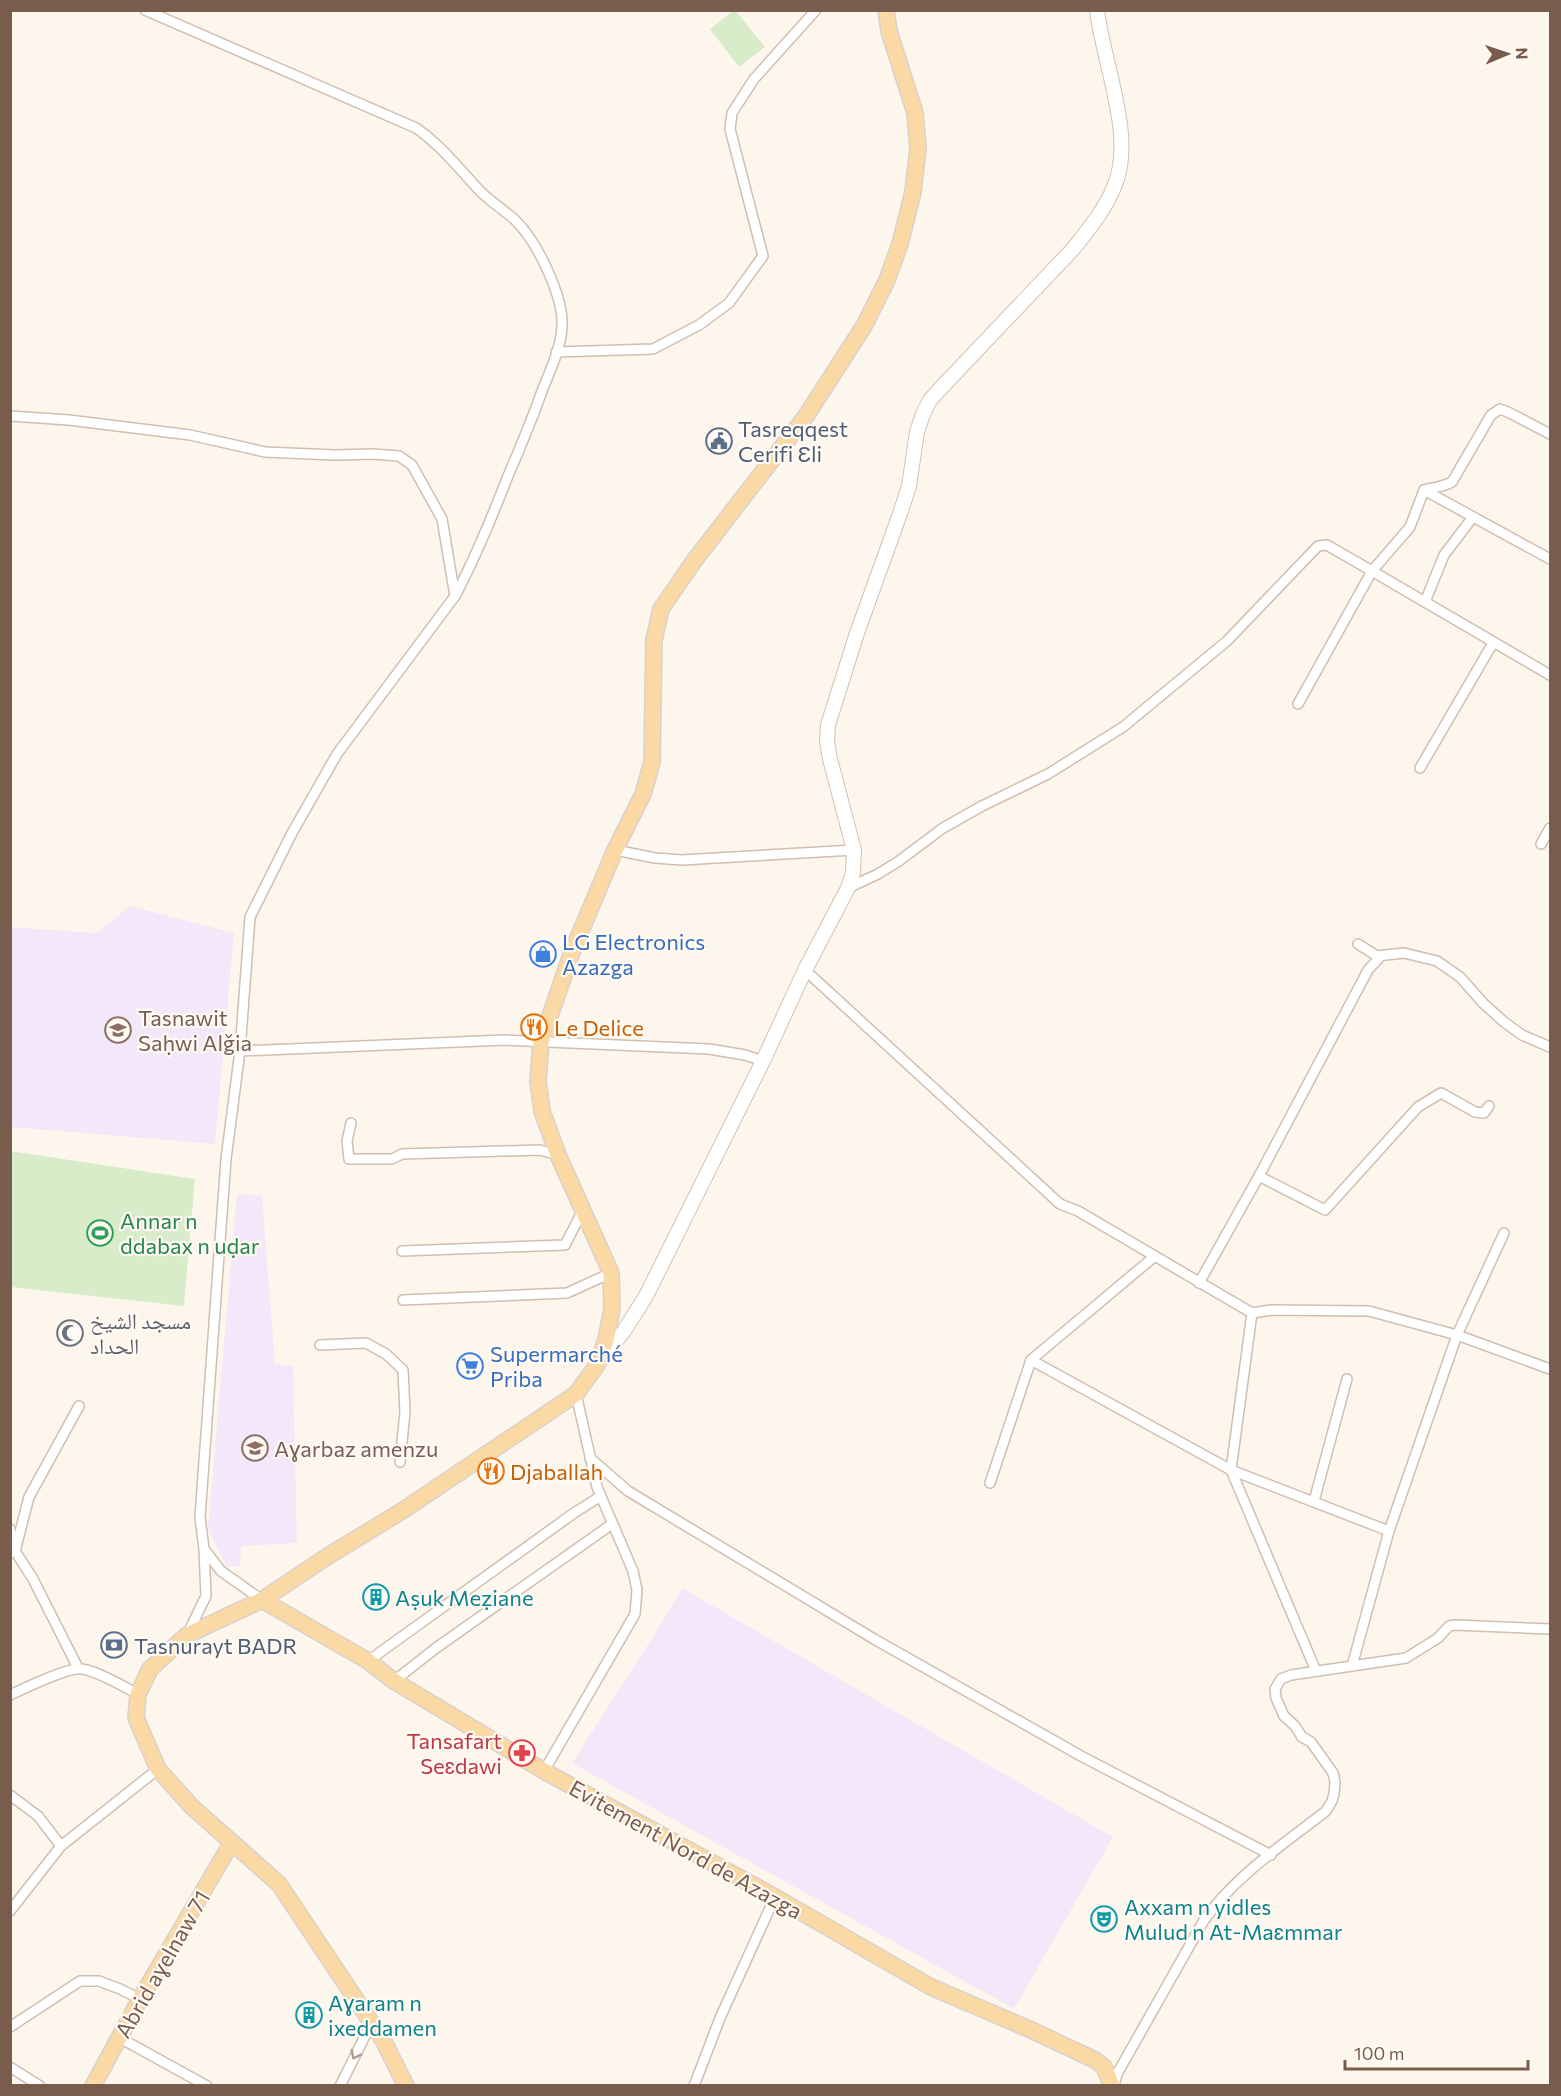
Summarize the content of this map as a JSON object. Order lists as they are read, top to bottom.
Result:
{
  "streets": {
    "main road": ["Evitement Nord de Azazga", "Abrid aɣelnaw 71"]
  },
  "places": {
    "public building": ["Tasreqqest Cerifi Ɛli"],
    "shop": ["LG Electronics Azazga"],
    "restaurant": ["Le Delice", "Djaballah"],
    "school or university": ["Tasnawit Saḥwi Alǧia", "Aɣarbaz amenzu"],
    "sports": ["Annar n ddabax n uḍar"],
    "mosque": ["مسجد الشيخ الحداد"],
    "supermarket": ["Supermarché Priba"],
    "building": ["Aṣuk Meẓiane", "Aɣaram n ixeddamen"],
    "bank": ["Tasnurayt BADR"],
    "pharmacy": ["Tansafart Seɛdawi"],
    "theatre": ["Axxam n yidles Mulud n At-Maɛmmar"]
  },
  "scale_bar": "100 m",
  "north": "right"
}
